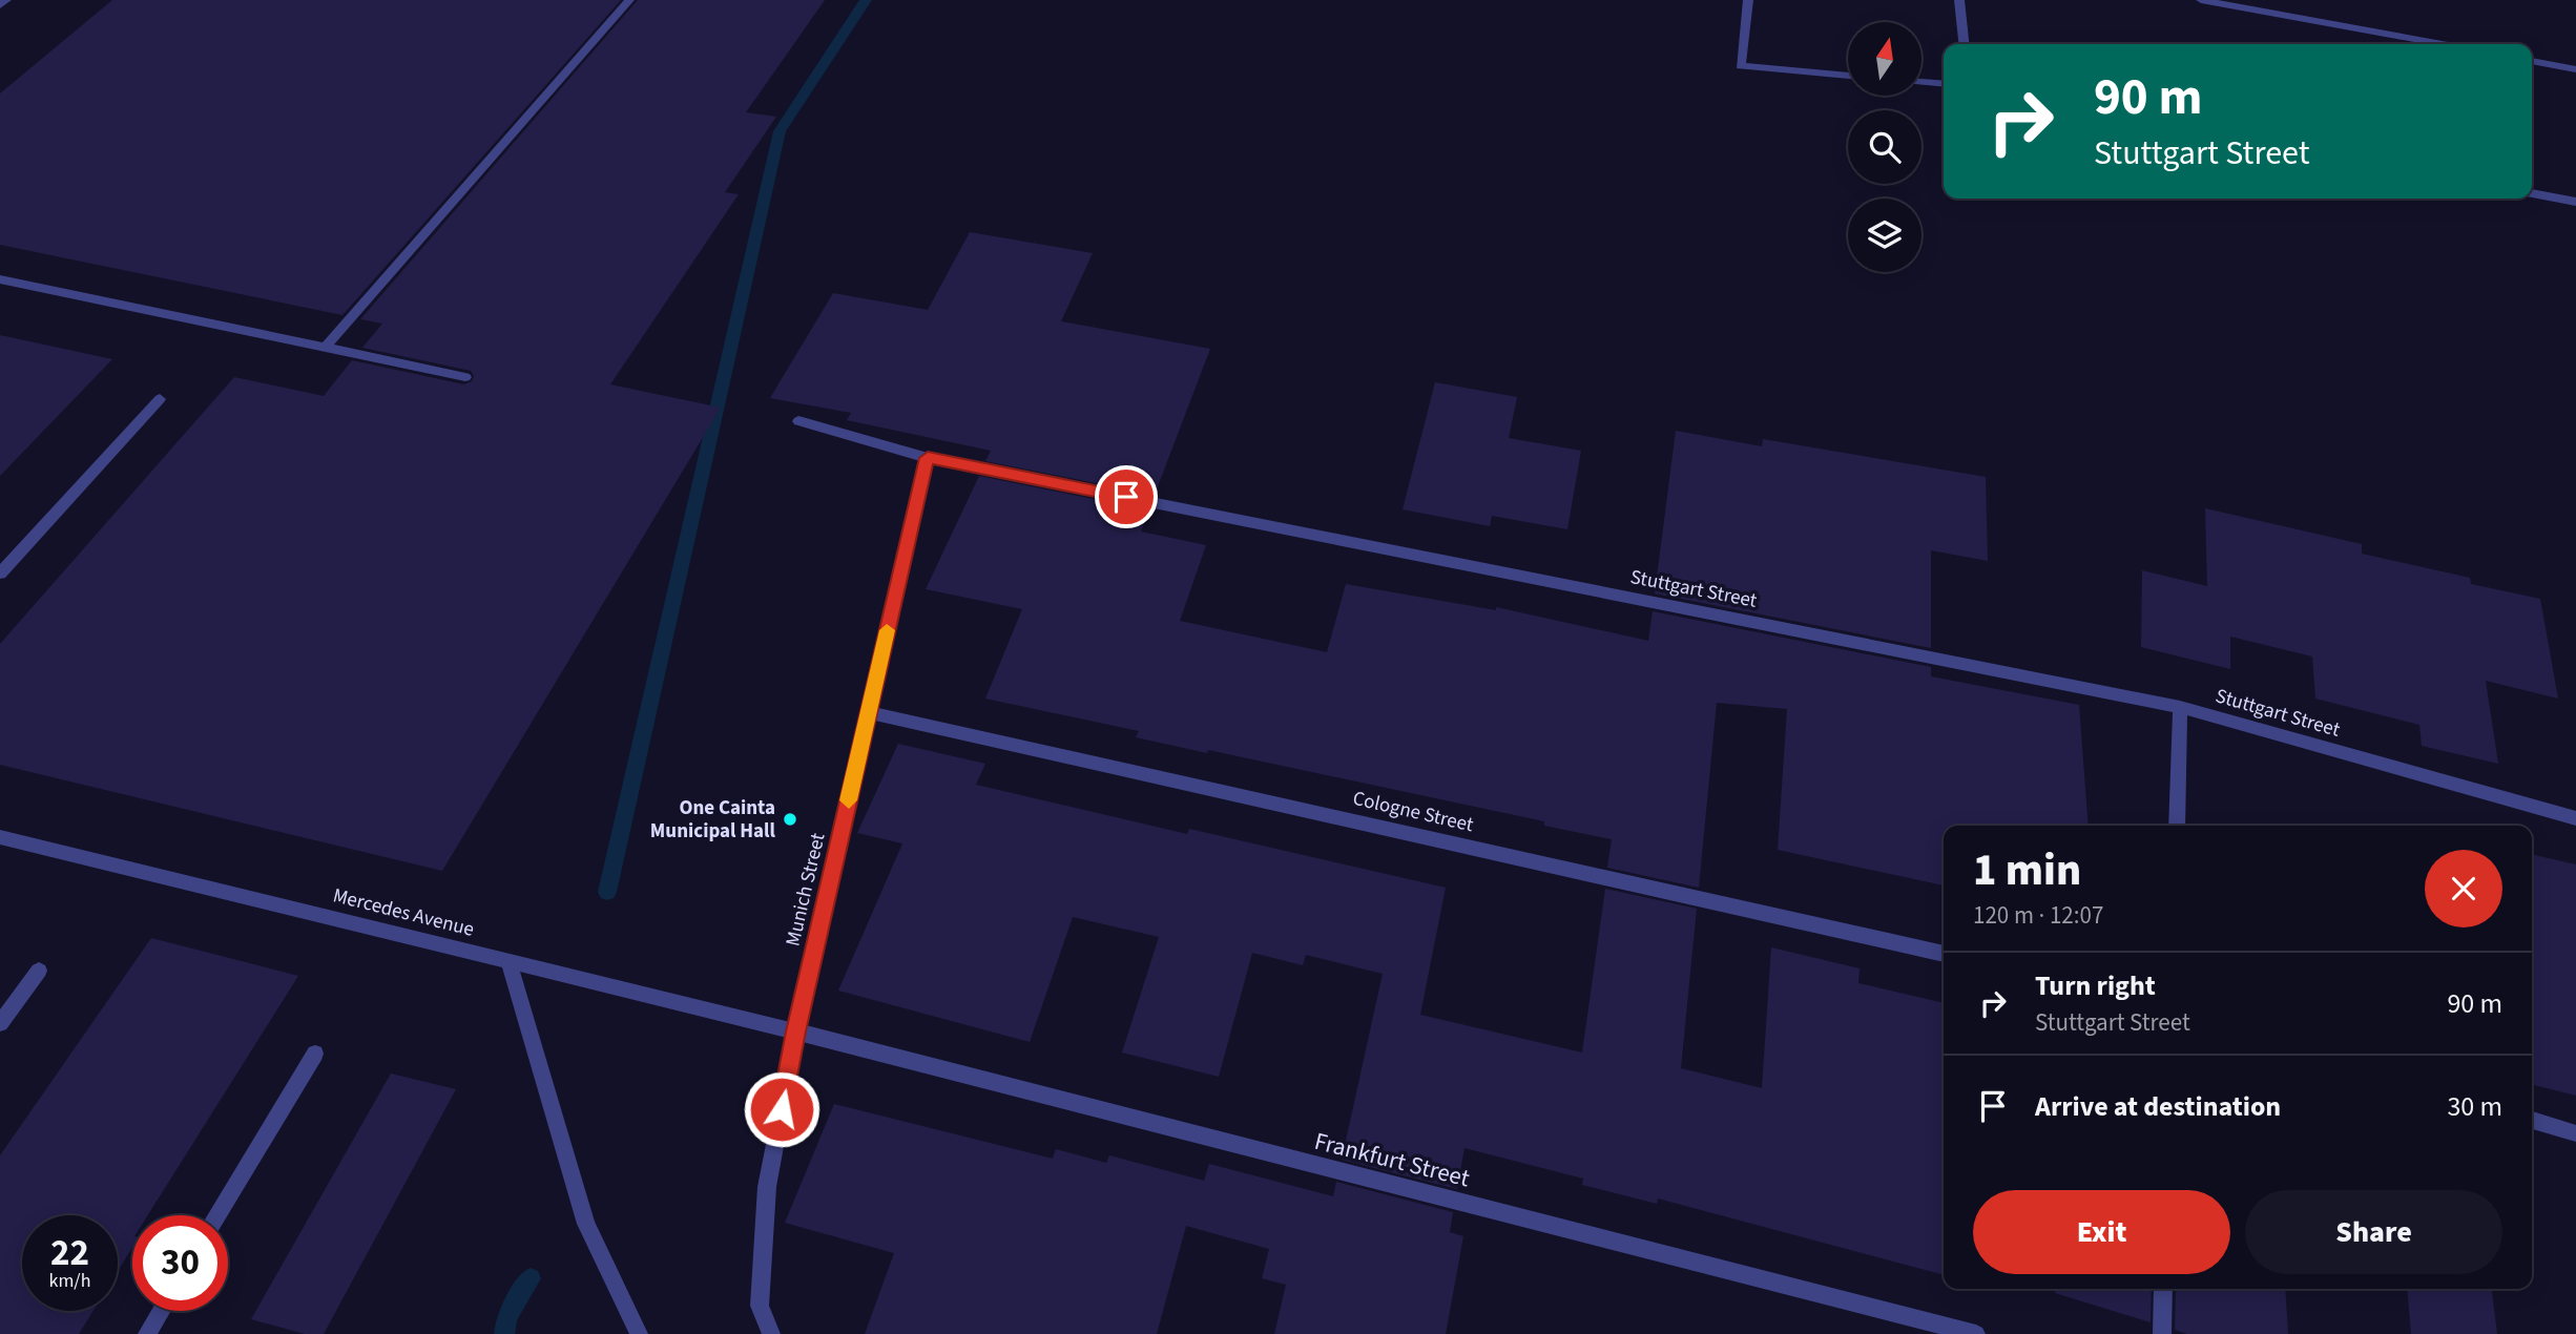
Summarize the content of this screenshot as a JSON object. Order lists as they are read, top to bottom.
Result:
{
  "streets": {
    "street": [
      "Stuttgart Street",
      "Cologne Street",
      "Munich Street",
      "Mercedes Avenue",
      "Frankfurt Street"
    ]
  },
  "crossings": [
    ["Stuttgart Street", "Munich Street"],
    ["Cologne Street", "Munich Street"],
    ["Munich Street", "Mercedes Avenue"],
    ["Munich Street", "Frankfurt Street"],
    ["Mercedes Avenue", "Frankfurt Street"]
  ],
  "places": ["One Cainta Municipal Hall"],
  "north": "top",
  "page": {
    "turn": ["90 m", "Stuttgart Street"],
    "heading": ["1 min", "120 m · 12:07"],
    "list": [
      {
        "name": "Turn right",
        "note": "Stuttgart Street",
        "value": "90 m"
      },
      {
        "name": "Arrive at destination",
        "value": "30 m"
      }
    ],
    "buttons": ["Exit", "Share"],
    "speed": "22 km/h",
    "limit": "30"
  }
}
